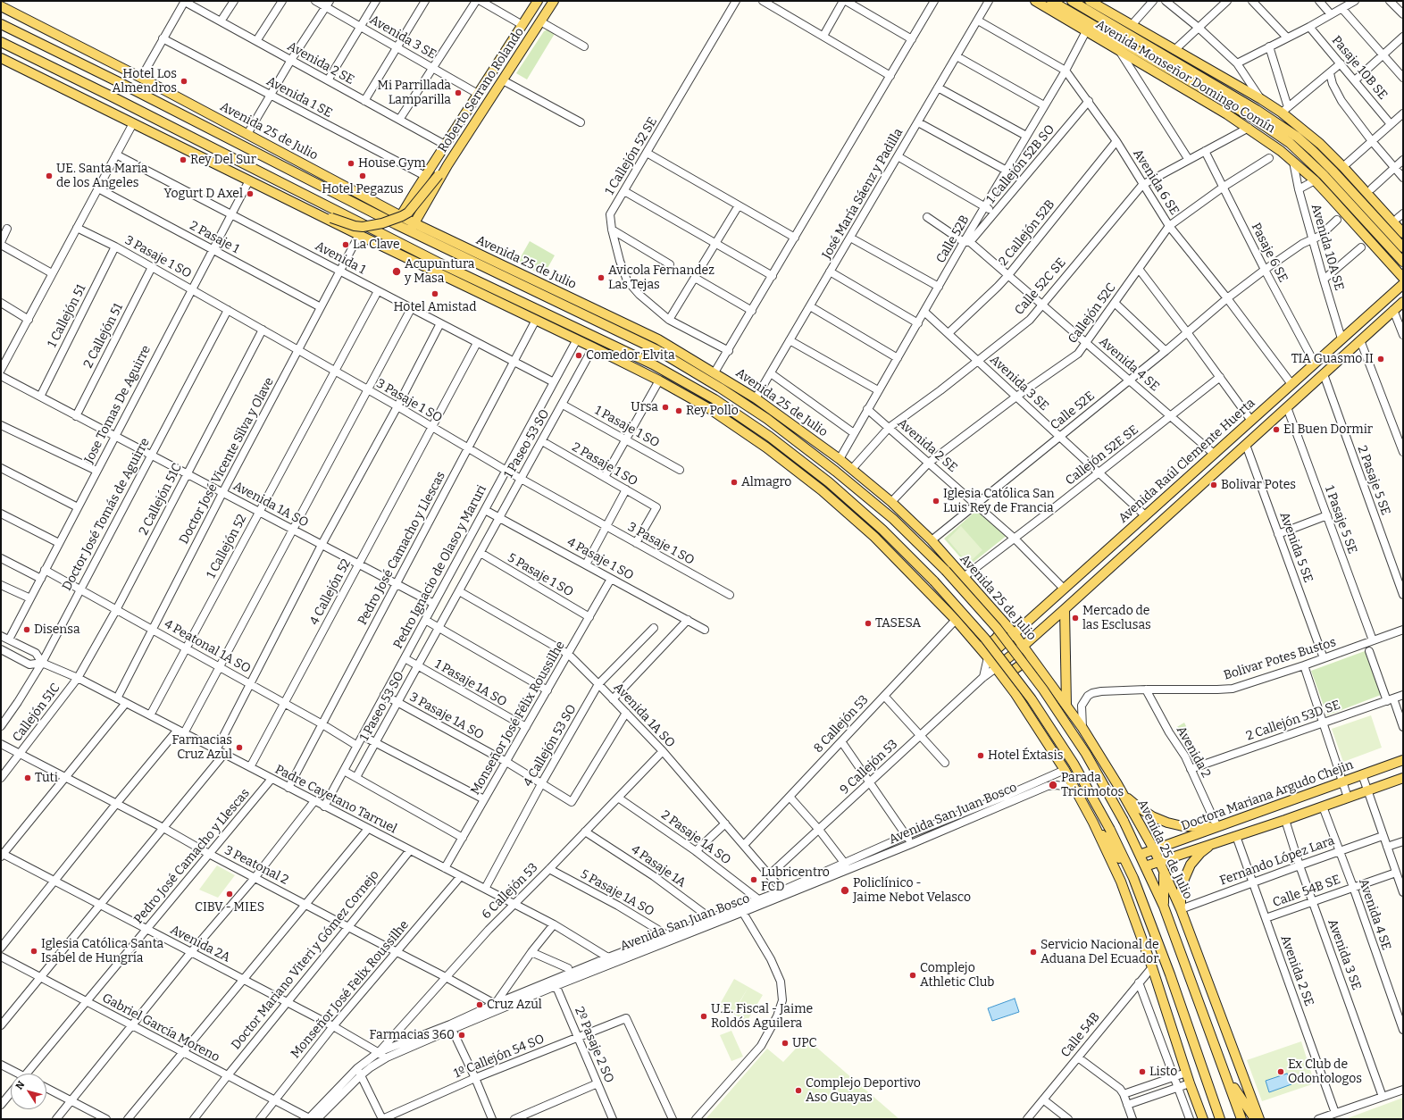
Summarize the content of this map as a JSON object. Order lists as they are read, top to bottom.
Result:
{
  "streets": {
    "main road": [
      "Avenida Monseñor Domingo Comín",
      "Roberto Serrano Rolando",
      "Avenida 25 de Julio",
      "Avenida Raúl Clemente Huerta",
      "Doctora Mariana Argudo Chejin"
    ],
    "street": [
      "Avenida 3 SE",
      "Avenida 2 SE",
      "Pasaje 10B SE",
      "Avenida 1 SE",
      "1 Callejón 52 SE",
      "1 Callejón 52B SO",
      "Avenida 6 SE",
      "José María Sáenz y Padilla",
      "2 Callejón 52B",
      "2 Pasaje 1",
      "Calle 52B",
      "Avenida 10A SE",
      "Pasaje 6 SE",
      "3 Pasaje 1 SO",
      "Avenida 1",
      "Calle 52C SE",
      "Callejón 52C",
      "1 Callejón 51",
      "2 Callejón 51",
      "Avenida 4 SE",
      "Jose Tomas De Aguirre",
      "Calle 52E",
      "1 Pasaje 1 SO",
      "1 Paseo 53 SO",
      "Callejón 52E SE",
      "Doctor José Vicente Silva y Olave",
      "2 Pasaje 1 SO",
      "2 Pasaje 5 SE",
      "2 Callejón 51C",
      "Avenida 1A SO",
      "Doctor José Tomás de Aguirre",
      "1 Pasaje 5 SE",
      "1 Callejón 52",
      "Avenida 5 SE",
      "Pedro José Camacho y Llescas",
      "4 Pasaje 1 SO",
      "Pedro Ignacio de Olaso y Maruri",
      "5 Pasaje 1 SO",
      "4 Callejón 52",
      "4 Peatonal 1A SO",
      "Bolivar Potes Bustos",
      "1 Pasaje 1A SO",
      "Callejón 51C",
      "3 Pasaje 1A SO",
      "Monseñor José Félix Roussilhe",
      "2 Callejón 53D SE",
      "8 Callejón 53",
      "4 Callejón 53 SO",
      "Avenida 2",
      "9 Callejón 53",
      "Padre Cayetano Tarruel",
      "Avenida San Juan Bosco",
      "2 Pasaje 1A SO",
      "Fernando López Lara",
      "3 Peatonal 2",
      "4 Pasaje 1A",
      "6 Callejón 53",
      "Calle 54B SE",
      "5 Pasaje 1A SO",
      "Avenida 2A",
      "Doctor Mariano Viteri y Gómez Cornejo",
      "Monseñor José Felix Roussilhe",
      "Gabriel García Moreno",
      "Calle 54B",
      "2º Pasaje 2 SO",
      "1º Callejón 54 SO"
    ]
  },
  "crossings": [
    ["Avenida 3 SE", "Roberto Serrano Rolando"],
    ["Avenida 3 SE", "2 Callejón 52B"],
    ["Avenida 3 SE", "Calle 52B"],
    ["Avenida 3 SE", "Calle 52C SE"],
    ["Avenida 3 SE", "Callejón 52C"],
    ["Avenida 3 SE", "Calle 52E"],
    ["Avenida 3 SE", "Callejón 52E SE"],
    ["Avenida 3 SE", "Avenida Raúl Clemente Huerta"],
    ["Avenida 3 SE", "Doctora Mariana Argudo Chejin"],
    ["Avenida 3 SE", "Fernando López Lara"],
    ["Avenida 3 SE", "Calle 54B SE"],
    ["Avenida 2 SE", "Roberto Serrano Rolando"],
    ["Avenida 2 SE", "Calle 52B"],
    ["Avenida 2 SE", "Calle 52C SE"],
    ["Avenida 2 SE", "Callejón 52C"],
    ["Avenida 2 SE", "Calle 52E"],
    ["Avenida 2 SE", "Callejón 52E SE"],
    ["Avenida 2 SE", "Avenida Raúl Clemente Huerta"],
    ["Avenida 2 SE", "Doctora Mariana Argudo Chejin"],
    ["Avenida 2 SE", "Fernando López Lara"],
    ["Avenida 2 SE", "Calle 54B SE"],
    ["Avenida Monseñor Domingo Comín", "Calle 52B"],
    ["Avenida Monseñor Domingo Comín", "Avenida 10A SE"],
    ["Avenida Monseñor Domingo Comín", "Calle 52C SE"],
    ["Roberto Serrano Rolando", "Avenida 1 SE"],
    ["Roberto Serrano Rolando", "Avenida 25 de Julio"],
    ["Avenida 25 de Julio", "José María Sáenz y Padilla"],
    ["Avenida 25 de Julio", "Calle 52B"],
    ["Avenida 25 de Julio", "Calle 52C SE"],
    ["Avenida 25 de Julio", "Callejón 52C"],
    ["Avenida 25 de Julio", "Calle 52E"],
    ["Avenida 25 de Julio", "Callejón 52E SE"],
    ["Avenida 25 de Julio", "Avenida Raúl Clemente Huerta"],
    ["Avenida 25 de Julio", "Bolivar Potes Bustos"],
    ["Avenida 25 de Julio", "Doctora Mariana Argudo Chejin"],
    ["Avenida 25 de Julio", "Fernando López Lara"],
    ["1 Callejón 52B SO", "Avenida 6 SE"],
    ["1 Callejón 52B SO", "Calle 52B"],
    ["1 Callejón 52B SO", "Avenida 4 SE"],
    ["Avenida 6 SE", "José María Sáenz y Padilla"],
    ["Avenida 6 SE", "2 Callejón 52B"],
    ["Avenida 6 SE", "Calle 52B"],
    ["Avenida 6 SE", "Calle 52C SE"],
    ["Avenida 6 SE", "Callejón 52C"],
    ["Avenida 6 SE", "Calle 52E"],
    ["Avenida 6 SE", "Avenida Raúl Clemente Huerta"],
    ["2 Callejón 52B", "Avenida 4 SE"],
    ["2 Pasaje 1", "Jose Tomas De Aguirre"],
    ["2 Pasaje 1", "Doctor José Vicente Silva y Olave"],
    ["Calle 52B", "Avenida 4 SE"],
    ["Avenida 10A SE", "Calle 52E"],
    ["Avenida 10A SE", "Avenida Raúl Clemente Huerta"],
    ["Pasaje 6 SE", "Calle 52C SE"],
    ["Pasaje 6 SE", "Callejón 52C"],
    ["Pasaje 6 SE", "Calle 52E"],
    ["Pasaje 6 SE", "Avenida Raúl Clemente Huerta"],
    ["3 Pasaje 1 SO", "1 Callejón 51"],
    ["3 Pasaje 1 SO", "2 Callejón 51"],
    ["3 Pasaje 1 SO", "Jose Tomas De Aguirre"],
    ["3 Pasaje 1 SO", "1 Paseo 53 SO"],
    ["3 Pasaje 1 SO", "Doctor José Vicente Silva y Olave"],
    ["3 Pasaje 1 SO", "2 Pasaje 1 SO"],
    ["3 Pasaje 1 SO", "2 Callejón 51C"],
    ["3 Pasaje 1 SO", "Doctor José Tomás de Aguirre"],
    ["3 Pasaje 1 SO", "1 Callejón 52"],
    ["3 Pasaje 1 SO", "Pedro José Camacho y Llescas"],
    ["3 Pasaje 1 SO", "Pedro Ignacio de Olaso y Maruri"],
    ["3 Pasaje 1 SO", "4 Callejón 52"],
    ["Avenida 1", "Jose Tomas De Aguirre"],
    ["Avenida 1", "Doctor José Vicente Silva y Olave"],
    ["Avenida 1", "1 Callejón 52"],
    ["Avenida 1", "Pedro José Camacho y Llescas"],
    ["Avenida 1", "Pedro Ignacio de Olaso y Maruri"],
    ["Avenida 1", "4 Callejón 52"],
    ["Calle 52C SE", "Avenida 4 SE"],
    ["Callejón 52C", "Avenida 4 SE"],
    ["1 Callejón 51", "Avenida 1A SO"],
    ["2 Callejón 51", "Avenida 1A SO"],
    ["Avenida 4 SE", "Calle 52E"],
    ["Avenida 4 SE", "Callejón 52E SE"],
    ["Avenida 4 SE", "Avenida Raúl Clemente Huerta"],
    ["Avenida 4 SE", "Doctora Mariana Argudo Chejin"],
    ["Avenida 4 SE", "Fernando López Lara"],
    ["Avenida 4 SE", "Calle 54B SE"],
    ["Jose Tomas De Aguirre", "Avenida 1A SO"],
    ["Jose Tomas De Aguirre", "4 Peatonal 1A SO"],
    ["Jose Tomas De Aguirre", "Padre Cayetano Tarruel"],
    ["1 Pasaje 1 SO", "1 Paseo 53 SO"],
    ["1 Paseo 53 SO", "2 Pasaje 1 SO"],
    ["1 Paseo 53 SO", "Avenida 1A SO"],
    ["1 Paseo 53 SO", "4 Pasaje 1 SO"],
    ["1 Paseo 53 SO", "5 Pasaje 1 SO"],
    ["1 Paseo 53 SO", "1 Pasaje 1A SO"],
    ["1 Paseo 53 SO", "3 Pasaje 1A SO"],
    ["Doctor José Vicente Silva y Olave", "Avenida 1A SO"],
    ["Doctor José Vicente Silva y Olave", "4 Peatonal 1A SO"],
    ["Doctor José Vicente Silva y Olave", "Padre Cayetano Tarruel"],
    ["2 Callejón 51C", "Avenida 1A SO"],
    ["2 Callejón 51C", "4 Peatonal 1A SO"],
    ["2 Callejón 51C", "Callejón 51C"],
    ["2 Callejón 51C", "Padre Cayetano Tarruel"],
    ["Avenida 1A SO", "Doctor José Tomás de Aguirre"],
    ["Avenida 1A SO", "1 Callejón 52"],
    ["Avenida 1A SO", "Pedro José Camacho y Llescas"],
    ["Avenida 1A SO", "Pedro Ignacio de Olaso y Maruri"],
    ["Avenida 1A SO", "4 Callejón 52"],
    ["Avenida 1A SO", "3 Pasaje 1A SO"],
    ["Avenida 1A SO", "Monseñor José Félix Roussilhe"],
    ["Avenida 1A SO", "8 Callejón 53"],
    ["Avenida 1A SO", "4 Callejón 53 SO"],
    ["Avenida 1A SO", "9 Callejón 53"],
    ["Avenida 1A SO", "Avenida San Juan Bosco"],
    ["Avenida 1A SO", "6 Callejón 53"],
    ["Doctor José Tomás de Aguirre", "4 Peatonal 1A SO"],
    ["Doctor José Tomás de Aguirre", "Padre Cayetano Tarruel"],
    ["1 Pasaje 5 SE", "Bolivar Potes Bustos"],
    ["1 Callejón 52", "4 Peatonal 1A SO"],
    ["1 Callejón 52", "Padre Cayetano Tarruel"],
    ["Avenida 5 SE", "Bolivar Potes Bustos"],
    ["Pedro José Camacho y Llescas", "4 Peatonal 1A SO"],
    ["Pedro José Camacho y Llescas", "Padre Cayetano Tarruel"],
    ["Pedro José Camacho y Llescas", "3 Peatonal 2"],
    ["Pedro José Camacho y Llescas", "Avenida 2A"],
    ["Pedro José Camacho y Llescas", "Gabriel García Moreno"],
    ["4 Pasaje 1 SO", "Pedro Ignacio de Olaso y Maruri"],
    ["4 Pasaje 1 SO", "Monseñor José Félix Roussilhe"],
    ["Pedro Ignacio de Olaso y Maruri", "4 Peatonal 1A SO"],
    ["Pedro Ignacio de Olaso y Maruri", "1 Pasaje 1A SO"],
    ["Pedro Ignacio de Olaso y Maruri", "3 Pasaje 1A SO"],
    ["Pedro Ignacio de Olaso y Maruri", "Padre Cayetano Tarruel"],
    ["5 Pasaje 1 SO", "Monseñor José Félix Roussilhe"],
    ["4 Callejón 52", "4 Peatonal 1A SO"],
    ["4 Callejón 52", "Padre Cayetano Tarruel"],
    ["Bolivar Potes Bustos", "Avenida 2"],
    ["1 Pasaje 1A SO", "Monseñor José Félix Roussilhe"],
    ["Callejón 51C", "Padre Cayetano Tarruel"],
    ["Callejón 51C", "3 Peatonal 2"],
    ["3 Pasaje 1A SO", "Monseñor José Félix Roussilhe"],
    ["3 Pasaje 1A SO", "4 Callejón 53 SO"],
    ["Monseñor José Félix Roussilhe", "Padre Cayetano Tarruel"],
    ["2 Callejón 53D SE", "Avenida 2"],
    ["4 Callejón 53 SO", "Padre Cayetano Tarruel"],
    ["Avenida 2", "Doctora Mariana Argudo Chejin"],
    ["Padre Cayetano Tarruel", "Avenida San Juan Bosco"],
    ["Padre Cayetano Tarruel", "6 Callejón 53"],
    ["Padre Cayetano Tarruel", "Doctor Mariano Viteri y Gómez Cornejo"],
    ["Padre Cayetano Tarruel", "Monseñor José Felix Roussilhe"],
    ["Avenida San Juan Bosco", "2 Pasaje 1A SO"],
    ["Avenida San Juan Bosco", "3 Peatonal 2"],
    ["Avenida San Juan Bosco", "4 Pasaje 1A"],
    ["Avenida San Juan Bosco", "6 Callejón 53"],
    ["Avenida San Juan Bosco", "5 Pasaje 1A SO"],
    ["Avenida San Juan Bosco", "Avenida 2A"],
    ["Avenida San Juan Bosco", "Gabriel García Moreno"],
    ["Avenida San Juan Bosco", "2º Pasaje 2 SO"],
    ["2 Pasaje 1A SO", "6 Callejón 53"],
    ["3 Peatonal 2", "6 Callejón 53"],
    ["3 Peatonal 2", "Doctor Mariano Viteri y Gómez Cornejo"],
    ["3 Peatonal 2", "Monseñor José Felix Roussilhe"],
    ["4 Pasaje 1A", "6 Callejón 53"],
    ["6 Callejón 53", "5 Pasaje 1A SO"],
    ["6 Callejón 53", "Avenida 2A"],
    ["Avenida 2A", "Doctor Mariano Viteri y Gómez Cornejo"],
    ["Avenida 2A", "Monseñor José Felix Roussilhe"],
    ["Doctor Mariano Viteri y Gómez Cornejo", "Gabriel García Moreno"],
    ["Monseñor José Felix Roussilhe", "Gabriel García Moreno"],
    ["2º Pasaje 2 SO", "1º Callejón 54 SO"]
  ],
  "places": [
    "Hotel Los Almendros",
    "Mi Parrillada Lamparilla",
    "Rey Del Sur",
    "House Gym",
    "UE. Santa María de los Angeles",
    "Hotel Pegazus",
    "Yogurt D Axel",
    "La Clave",
    "Acupuntura y Masa",
    "Avicola Fernandez Las Tejas",
    "Hotel Amistad",
    "Comedor Elvita",
    "TIA Guasmo II",
    "Ursa",
    "Rey Pollo",
    "El Buen Dormir",
    "Almagro",
    "Bolivar Potes",
    "Iglesia Católica San Luis Rey de Francia",
    "Mercado de las Esclusas",
    "TASESA",
    "Disensa",
    "Farmacias Cruz Azul",
    "Hotel Éxtasis",
    "Tuti",
    "Parada Tricimotos",
    "Lubricentro FCD",
    "Policlínico - Jaime Nebot Velasco",
    "CIBV - MIES",
    "Iglesia Católica Santa Isabel de Hungría",
    "Servicio Nacional de Aduana Del Ecuador",
    "Complejo Athletic Club",
    "Cruz Azul",
    "U.E. Fiscal - Jaime Roldós Aguilera",
    "Farmacias 360",
    "UPC",
    "Listo",
    "Ex Club de Odontologos",
    "Complejo Deportivo Aso Guayas"
  ],
  "north": "top left"
}
